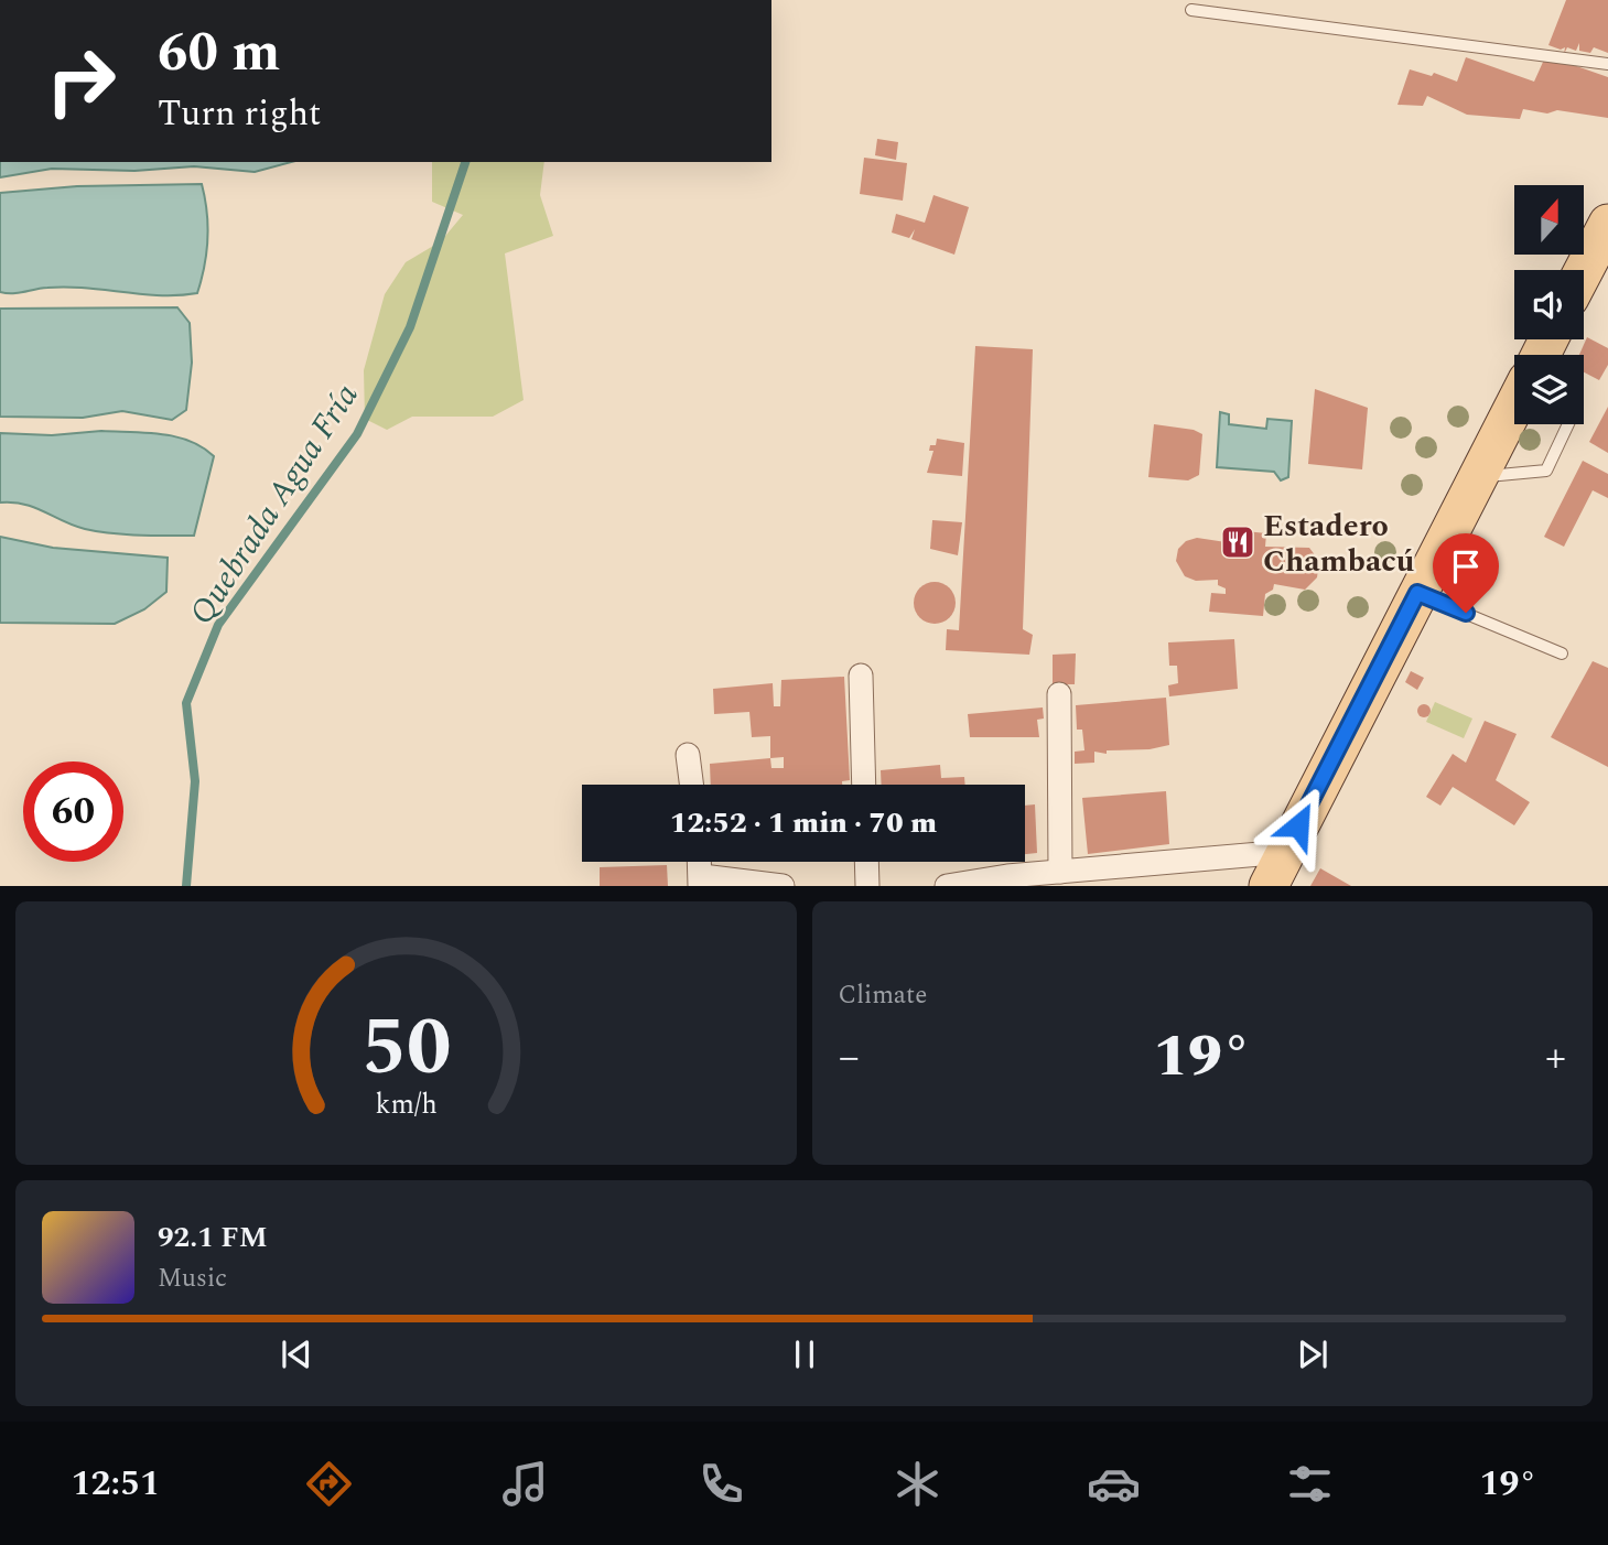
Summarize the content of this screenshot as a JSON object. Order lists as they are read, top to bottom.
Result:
{
  "water": ["Quebrada Agua Fría"],
  "places": {
    "restaurant": ["Estadero Chambacú"]
  },
  "north": "top",
  "page": {
    "turn": ["60 m", "Turn right"],
    "limit": "60",
    "trip": "12:52 · 1 min · 70 m",
    "tile": "Climate",
    "heat": ["−", "19°", "+"],
    "song": ["92.1 FM", "Music"],
    "tabs": ["12:51", "19°"],
    "gauge": ["50", "km/h"]
  }
}
